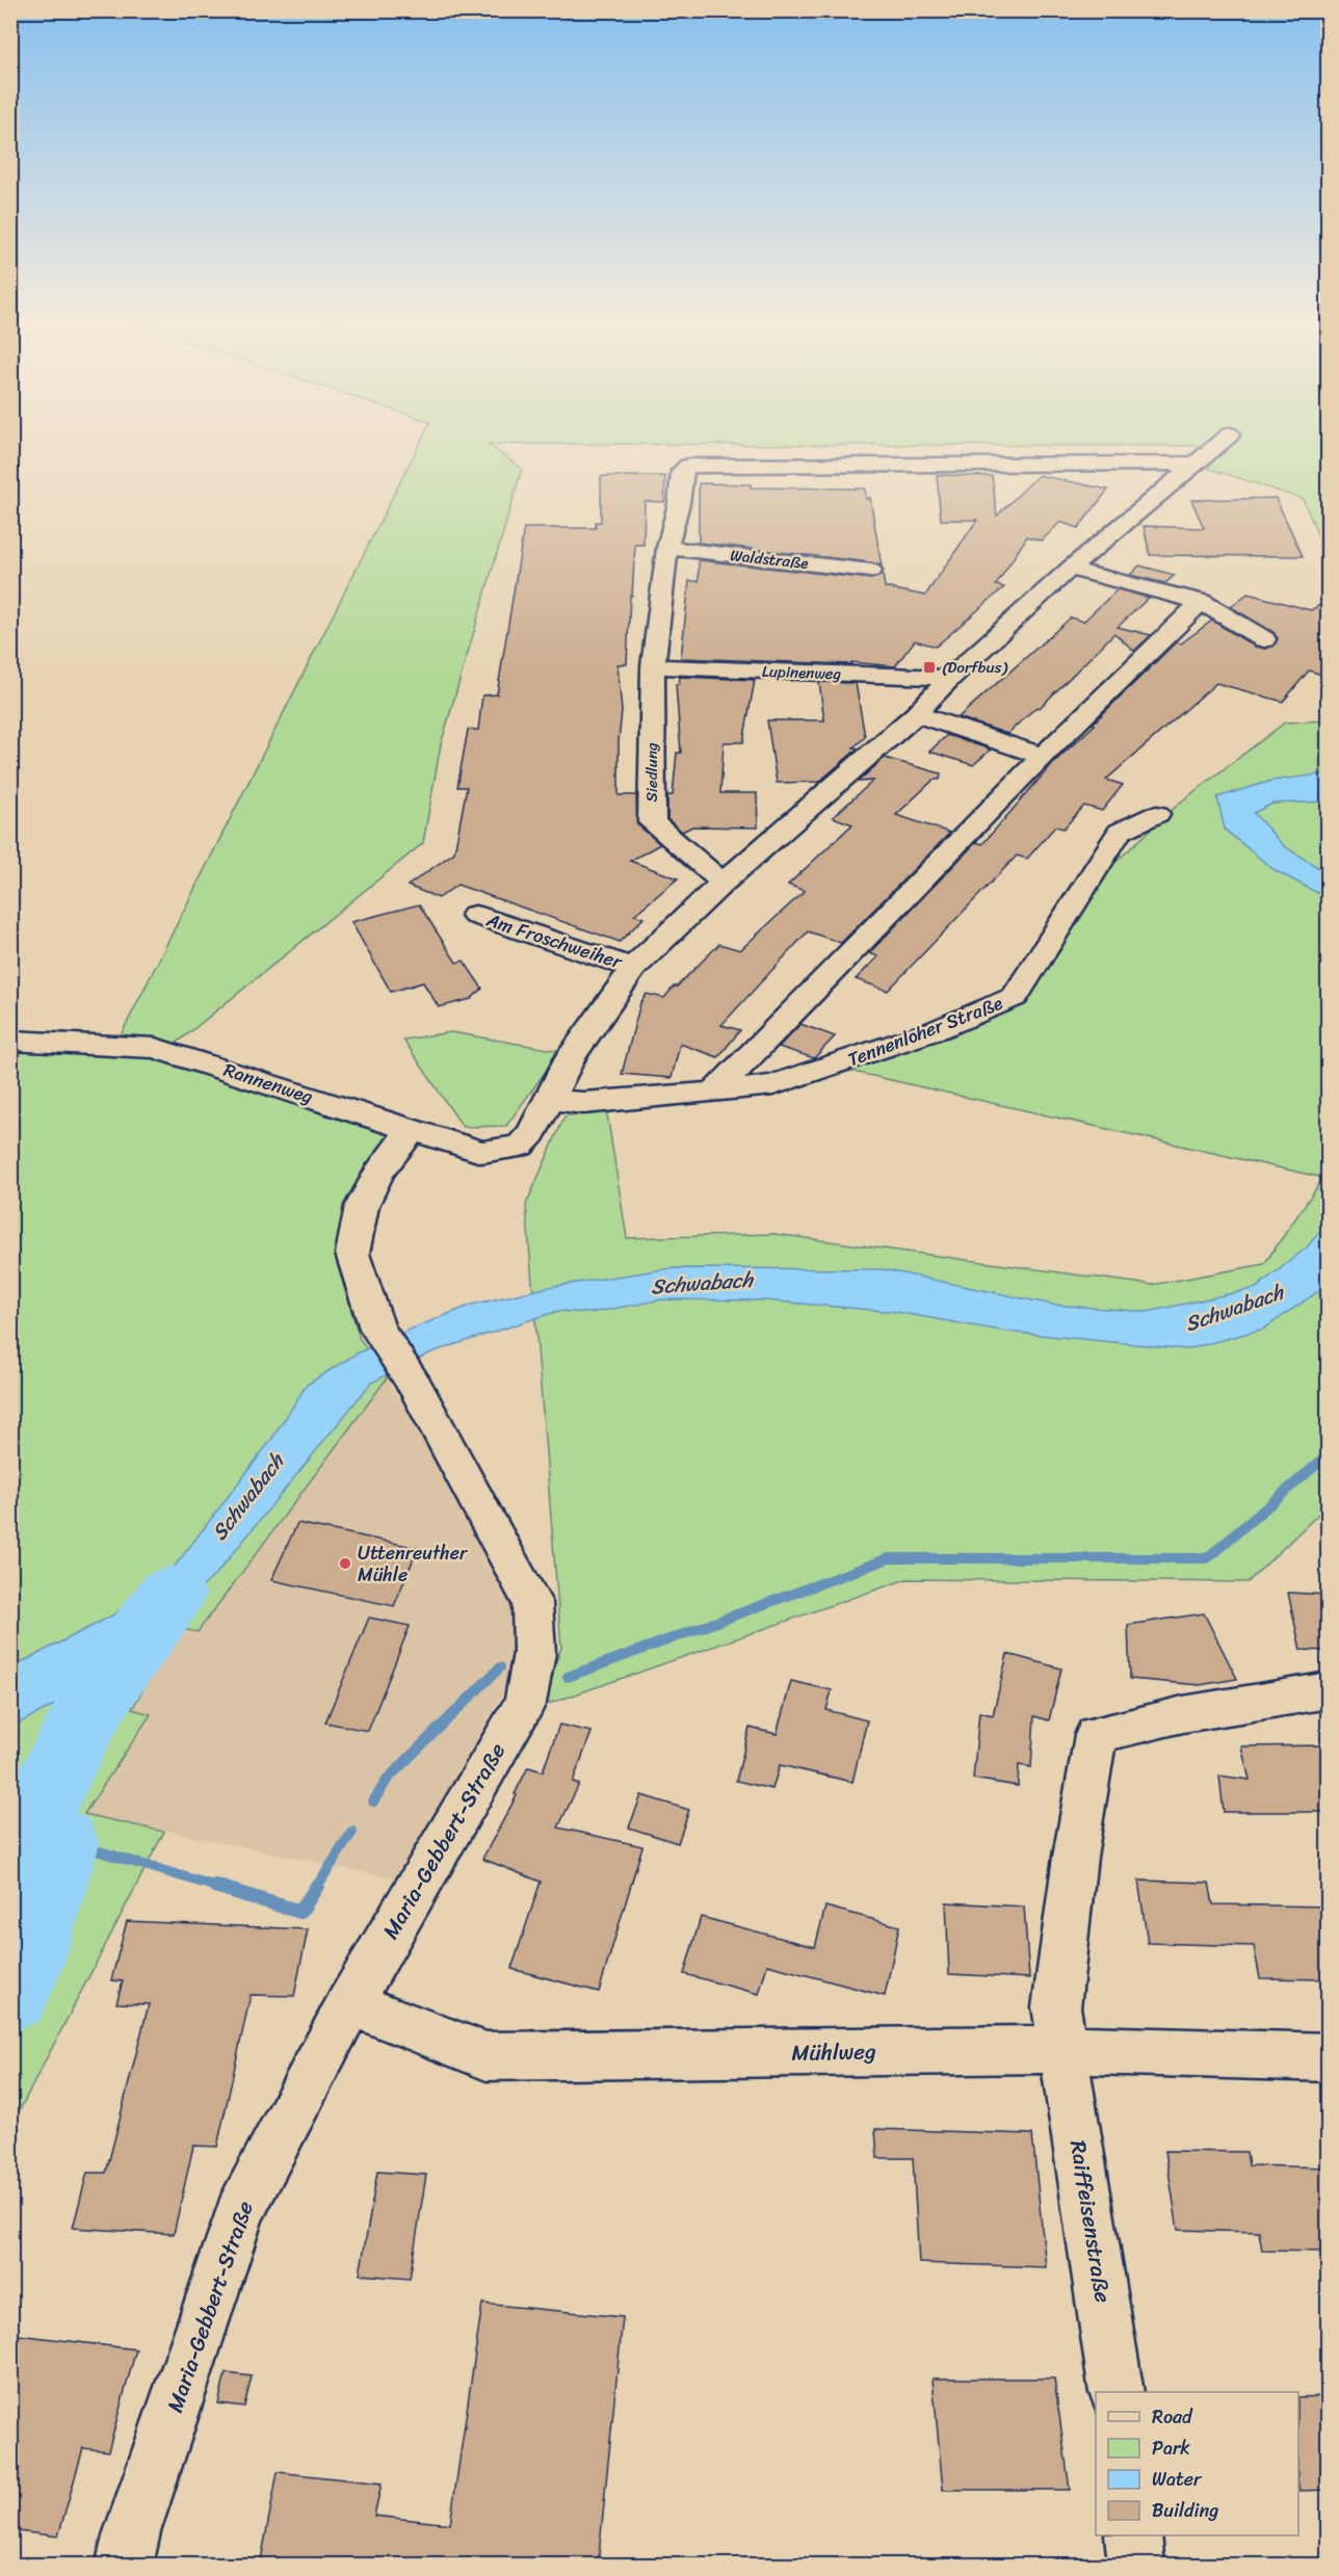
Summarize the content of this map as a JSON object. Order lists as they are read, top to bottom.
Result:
{
  "streets": {
    "street": [
      "Waldstraße",
      "Lupinenweg",
      "Siedlung",
      "Am Froschweiher",
      "Tennenloher Straße",
      "Rannenweg",
      "Maria-Gebbert-Straße",
      "Mühlweg",
      "Raiffeisenstraße"
    ]
  },
  "crossings": [
    ["Lupinenweg", "Siedlung"],
    ["Tennenloher Straße", "Rannenweg"],
    ["Rannenweg", "Maria-Gebbert-Straße"],
    ["Maria-Gebbert-Straße", "Mühlweg"],
    ["Mühlweg", "Raiffeisenstraße"]
  ],
  "water": ["Schwabach"],
  "places": {
    "transit": ["(Dorfbus)"],
    "other": ["Uttenreuther Mühle"]
  },
  "legend": [
    "Road",
    "Park",
    "Water",
    "Building"
  ]
}
